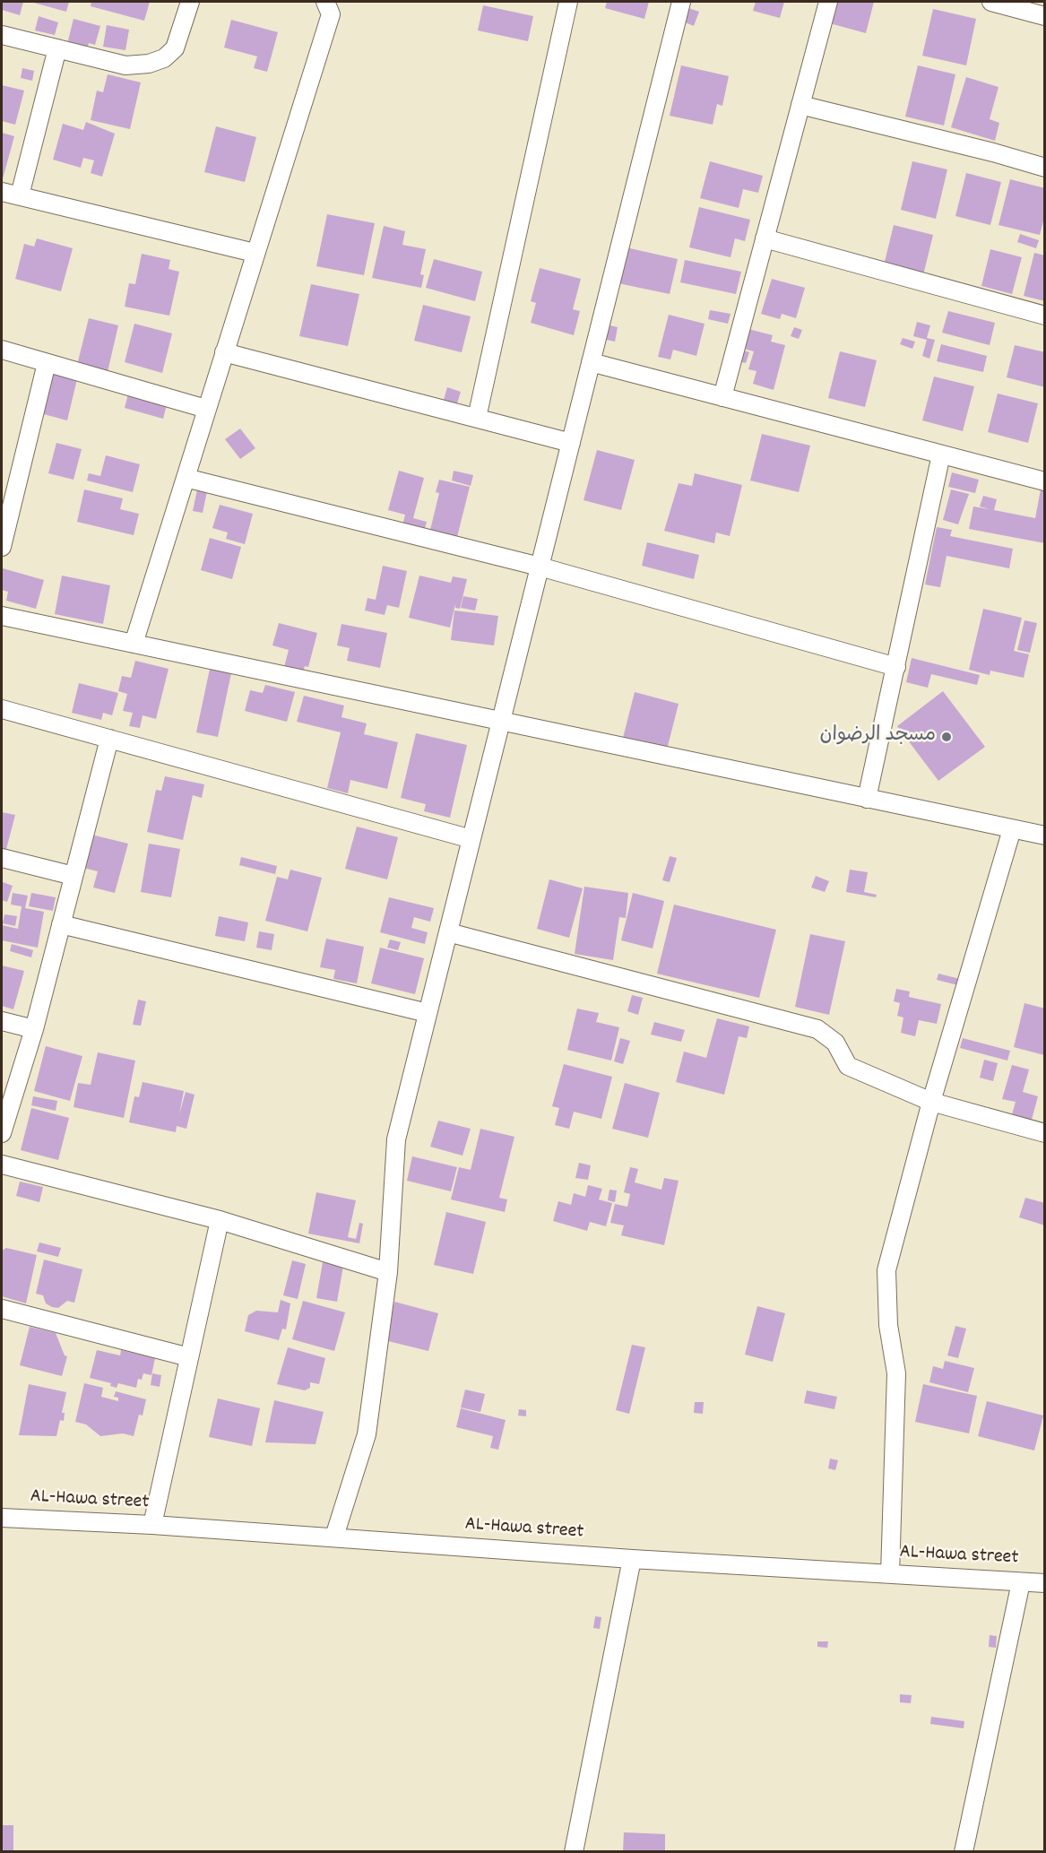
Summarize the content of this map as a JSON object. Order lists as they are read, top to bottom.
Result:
{
  "streets": {
    "street": ["AL-Hawa street"]
  },
  "places": ["مسجد الرضوان"]
}
